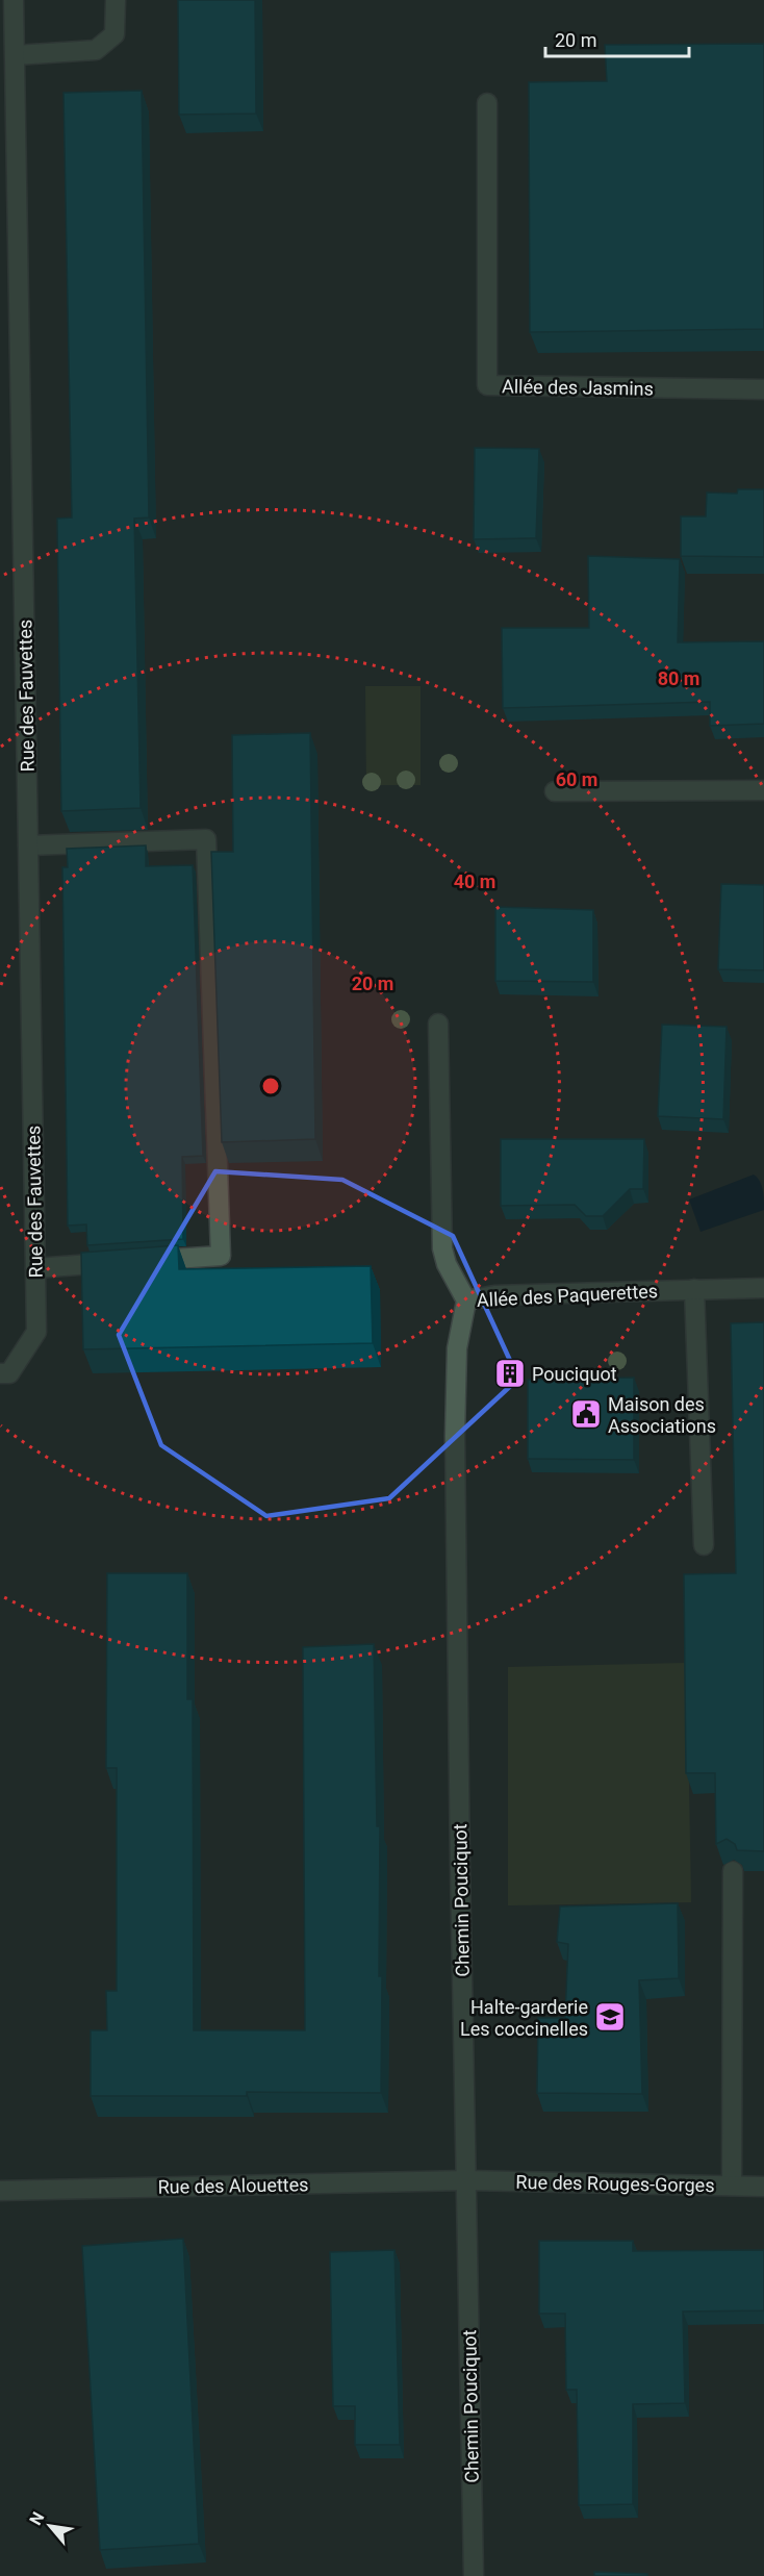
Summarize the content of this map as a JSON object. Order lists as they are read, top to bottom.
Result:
{
  "streets": {
    "street": [
      "Allée des Jasmins",
      "Rue des Fauvettes",
      "Allée des Paquerettes",
      "Chemin Pouciquot",
      "Rue des Rouges-Gorges",
      "Rue des Alouettes"
    ]
  },
  "crossings": [
    ["Allée des Paquerettes", "Chemin Pouciquot"],
    ["Chemin Pouciquot", "Rue des Rouges-Gorges"],
    ["Chemin Pouciquot", "Rue des Alouettes"],
    ["Rue des Rouges-Gorges", "Rue des Alouettes"]
  ],
  "places": {
    "building": ["Pouciquot"],
    "public building": ["Maison des Associations"],
    "school or university": ["Halte-garderie Les coccinelles"]
  },
  "scale_bar": "20 m",
  "north": "top left",
  "rings": [
    "80 m",
    "60 m",
    "40 m",
    "20 m"
  ]
}
